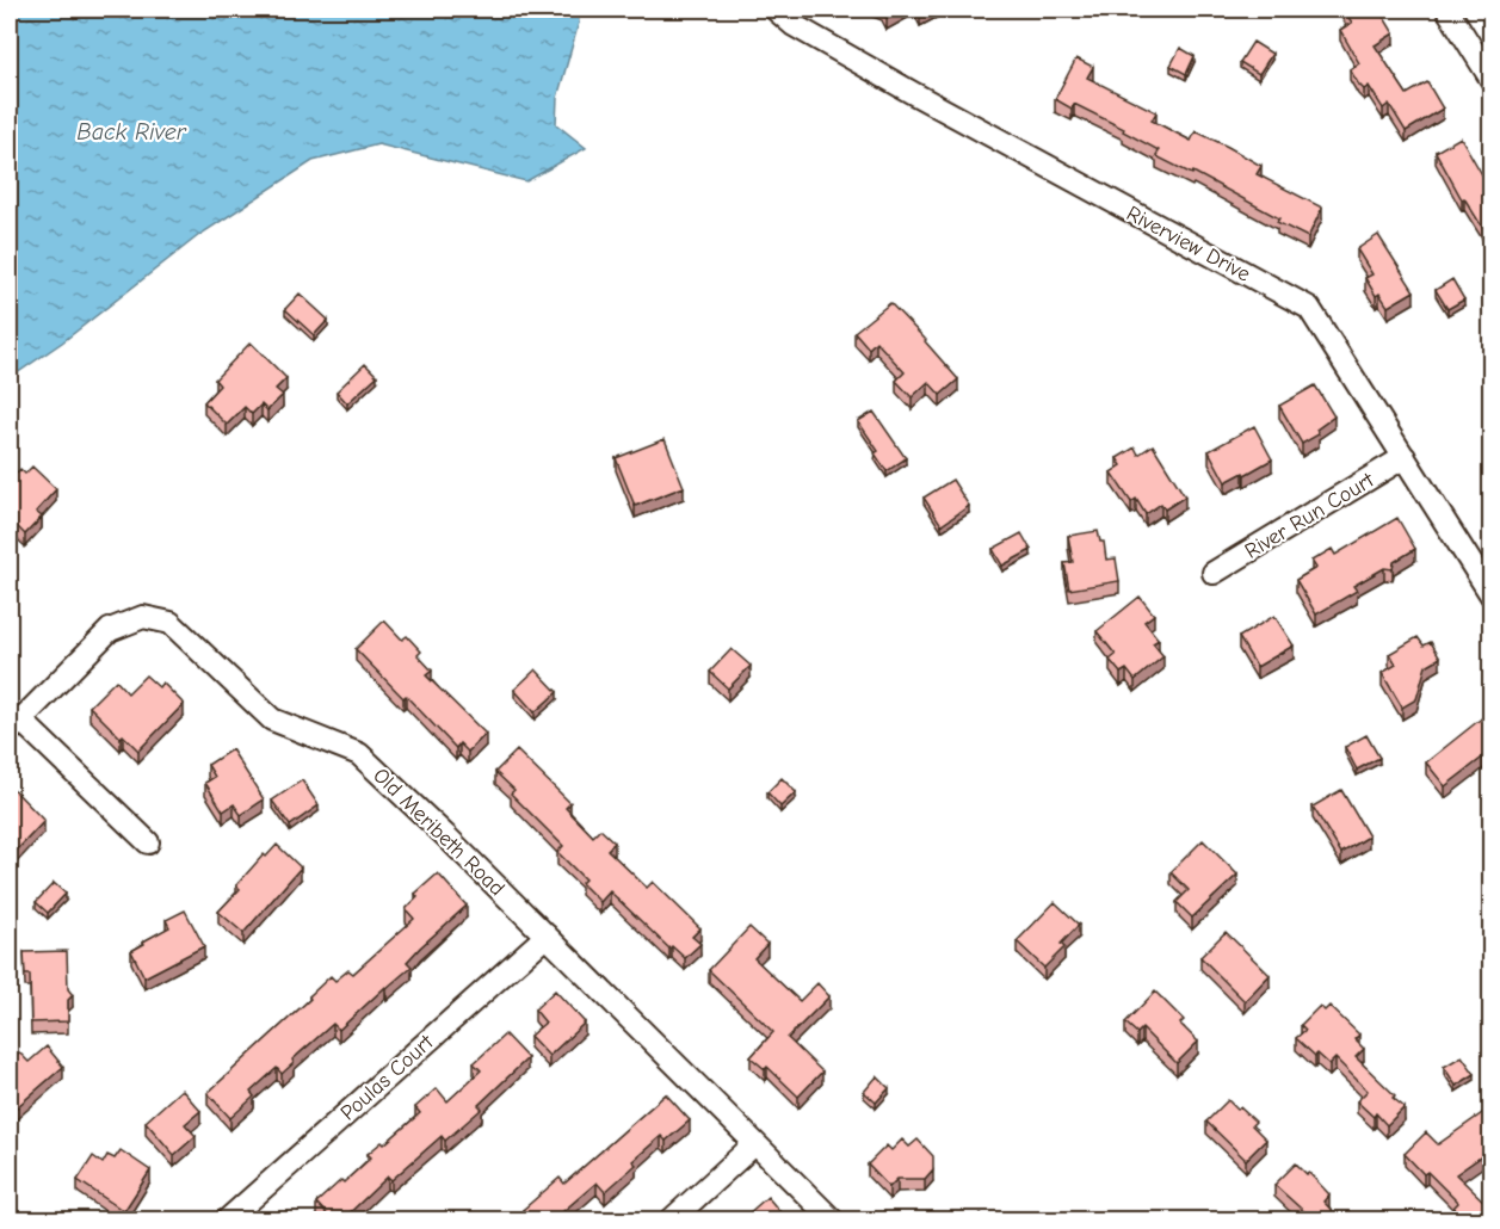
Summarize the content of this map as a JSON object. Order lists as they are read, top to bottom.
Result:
{
  "streets": {
    "street": [
      "Riverview Drive",
      "River Run Court",
      "Old Meribeth Road",
      "Poulas Court"
    ]
  },
  "crossings": [
    ["Riverview Drive", "River Run Court"],
    ["Old Meribeth Road", "Poulas Court"]
  ],
  "water": ["Back River"]
}
